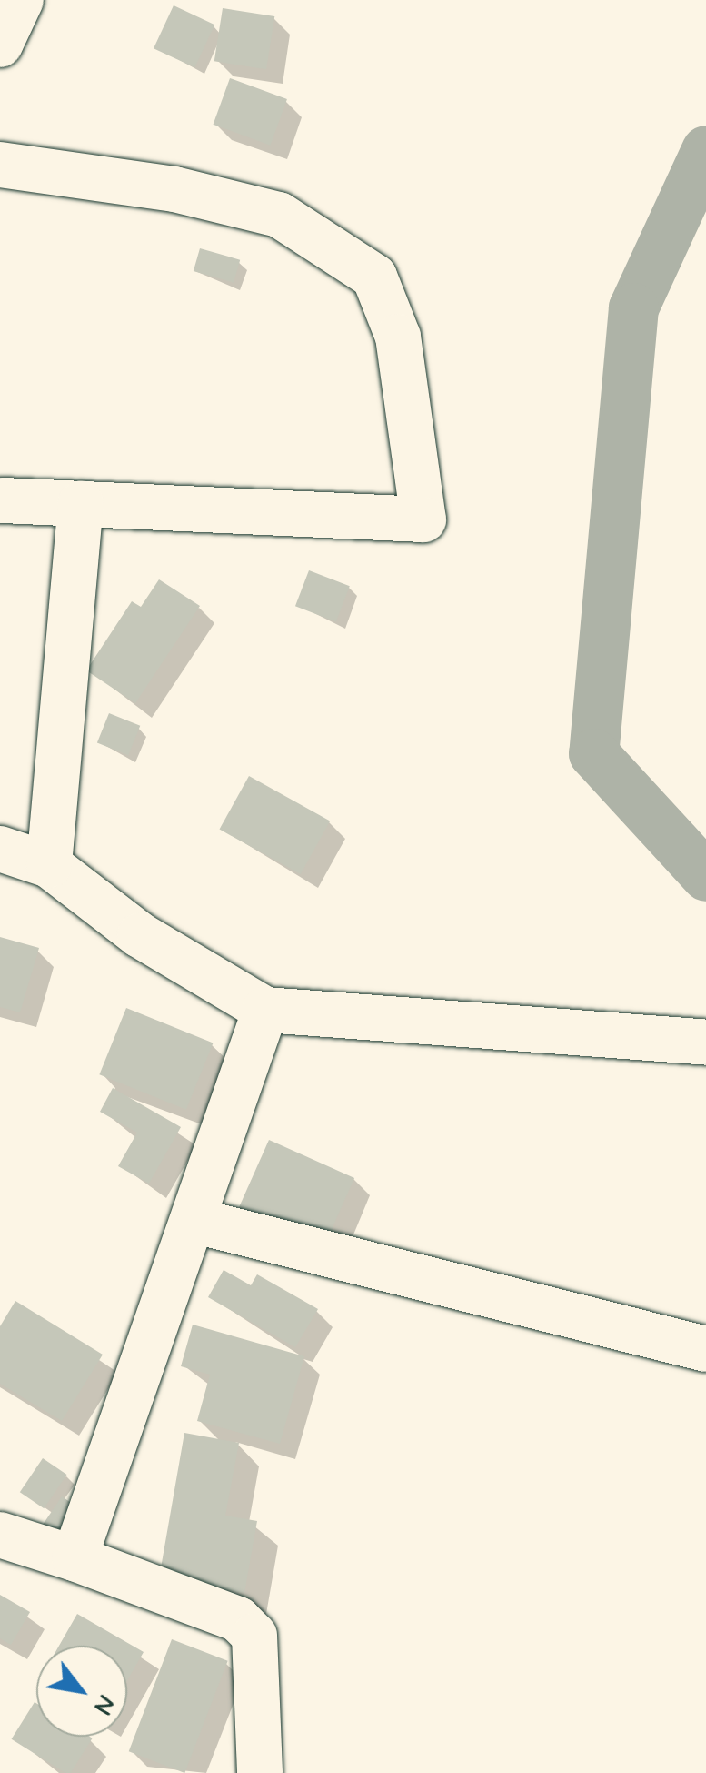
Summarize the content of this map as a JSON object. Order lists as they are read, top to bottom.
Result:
{
  "north": "bottom right"
}
